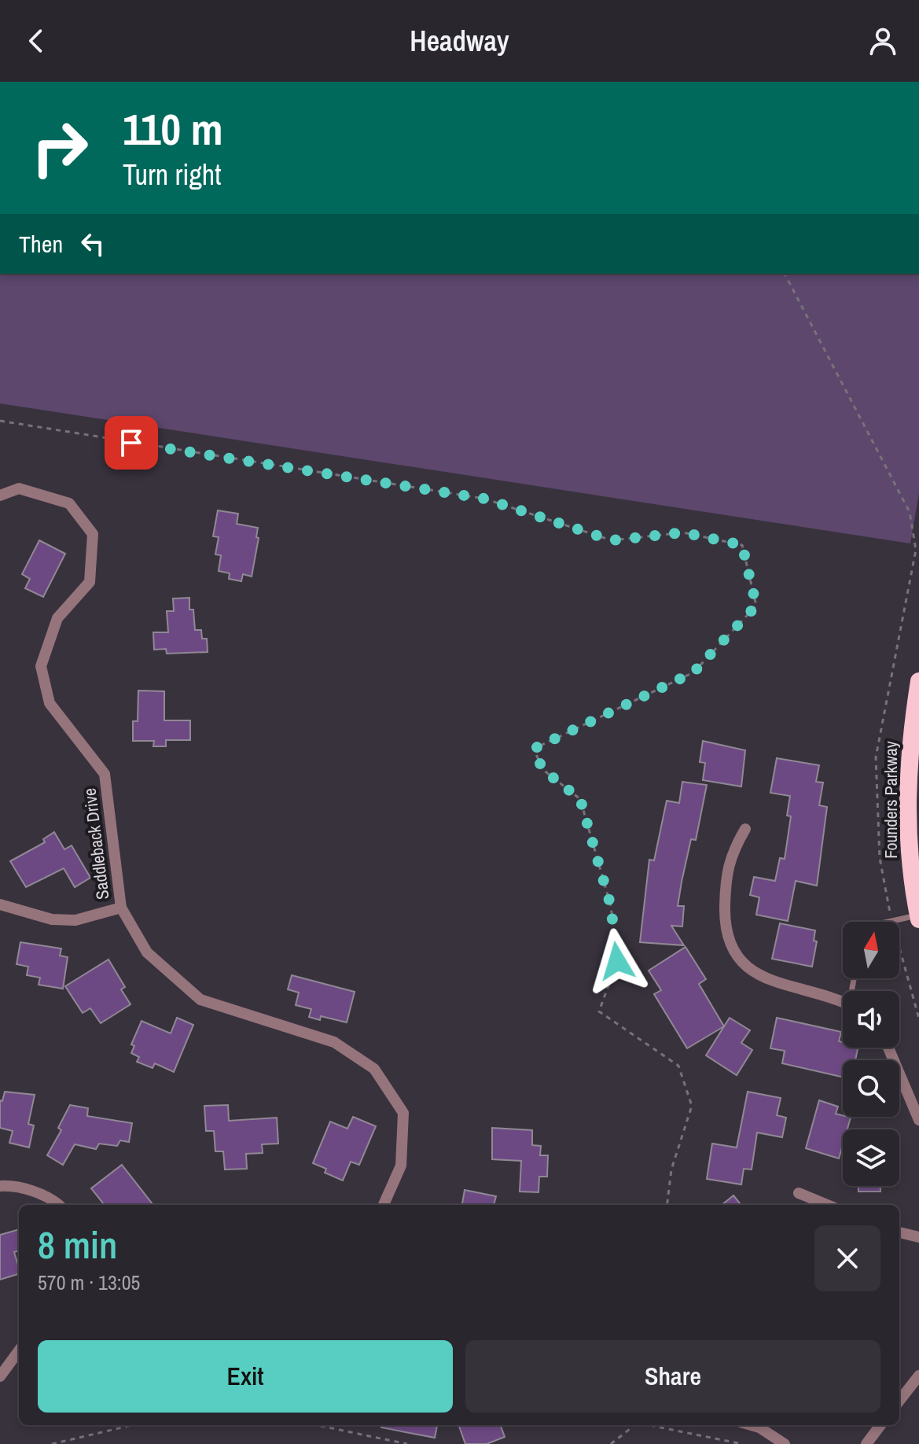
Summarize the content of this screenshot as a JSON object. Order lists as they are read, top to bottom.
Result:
{
  "streets": {
    "highway": ["Founders Parkway"],
    "street": ["Saddleback Drive"]
  },
  "north": "top",
  "page": {
    "header": "Headway",
    "turn": ["110 m", "Turn right"],
    "then": "Then",
    "heading": ["8 min", "570 m · 13:05"],
    "buttons": ["Exit", "Share"]
  }
}
